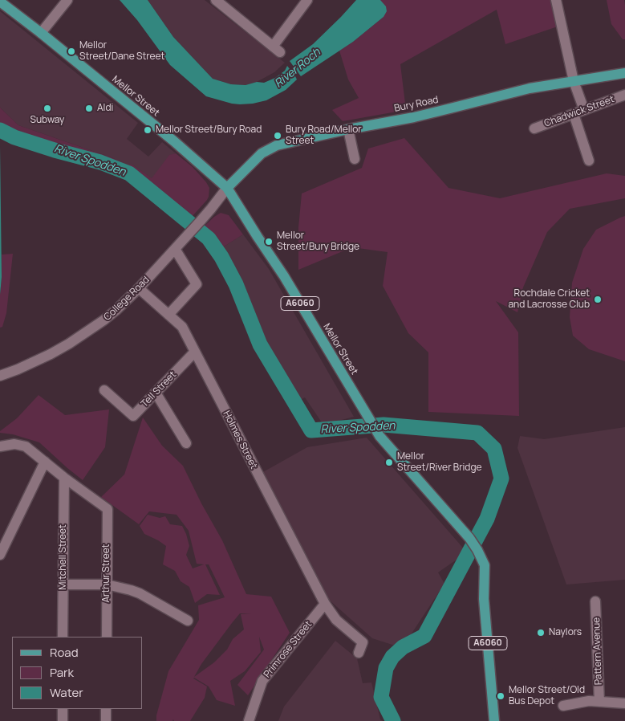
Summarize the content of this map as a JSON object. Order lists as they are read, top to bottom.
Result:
{
  "streets": {
    "main road": ["Mellor Street", "Bury Road", "A6060"],
    "street": [
      "Chadwick Street",
      "College Road",
      "Tell Street",
      "Holmes Street",
      "Mitchell Street",
      "Arthur Street",
      "Primrose Street",
      "Pattern Avenue"
    ]
  },
  "crossings": [
    ["Mellor Street", "Bury Road"],
    ["Mellor Street", "College Road"],
    ["Bury Road", "College Road"],
    ["College Road", "Holmes Street"],
    ["Tell Street", "Holmes Street"],
    ["Holmes Street", "Primrose Street"],
    ["Mitchell Street", "Arthur Street"]
  ],
  "water": ["River Roch", "River Spodden"],
  "places": [
    "Mellor Street/Dane Street",
    "Subway",
    "Aldi",
    "Mellor Street/Bury Road",
    "Bury Road/Mellor Street",
    "Mellor Street/Bury Bridge",
    "Rochdale Cricket and Lacrosse Club",
    "Mellor Street/River Bridge",
    "Naylors",
    "Mellor Street/Old Bus Depot"
  ],
  "legend": ["Road", "Park", "Water"]
}
